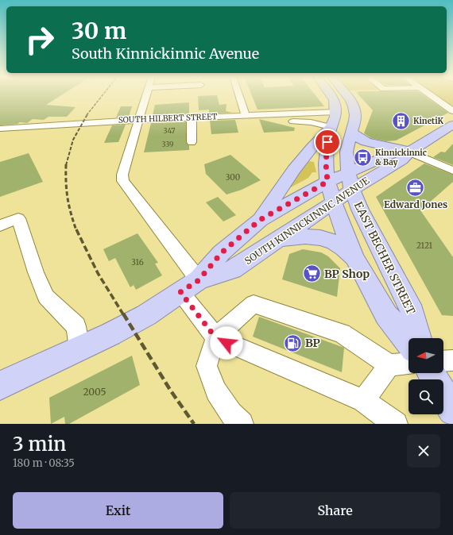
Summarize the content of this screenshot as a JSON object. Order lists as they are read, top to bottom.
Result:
{
  "streets": {
    "main road": ["SOUTH KINNICKINNIC AVENUE", "EAST BECHER STREET"],
    "street": ["SOUTH HILBERT STREET"]
  },
  "crossings": [
    ["SOUTH KINNICKINNIC AVENUE", "EAST BECHER STREET"]
  ],
  "places": {
    "building": ["KinetiK"],
    "bus stop": ["Kinnickinnic & Bay"],
    "office": ["Edward Jones"],
    "supermarket": ["BP Shop"],
    "fuel station": ["BP"]
  },
  "house_numbers": [
    "347",
    "339",
    "300",
    "2121",
    "316",
    "2005"
  ],
  "north": "left",
  "page": {
    "turn": ["30 m", "South Kinnickinnic Avenue"],
    "heading": ["3 min", "180 m · 08:35"],
    "buttons": ["Exit", "Share"]
  }
}
